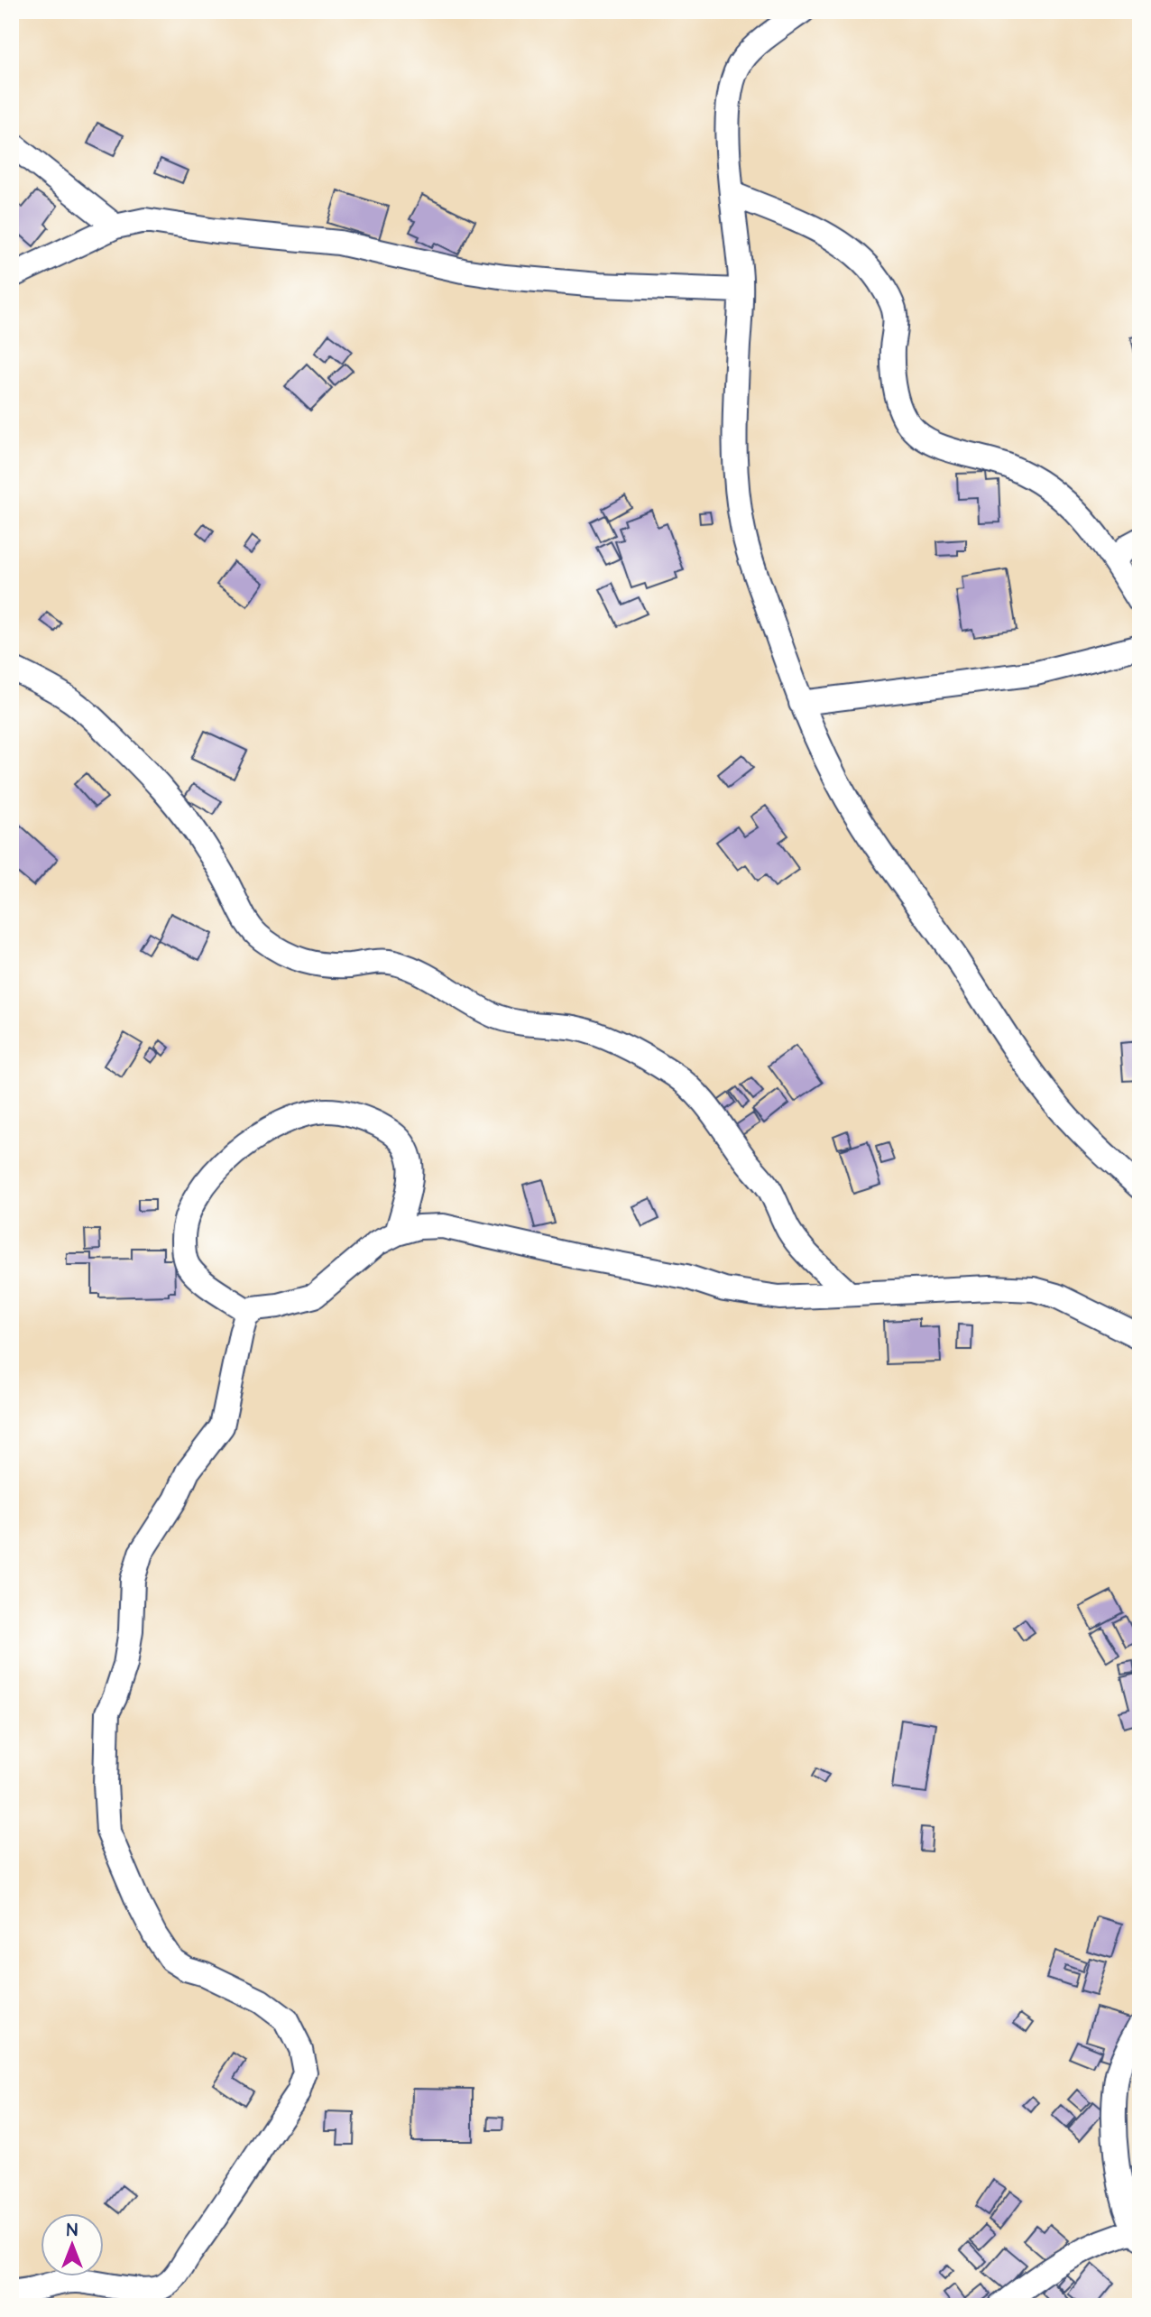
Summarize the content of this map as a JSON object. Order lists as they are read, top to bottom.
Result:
{
  "north": "top"
}
